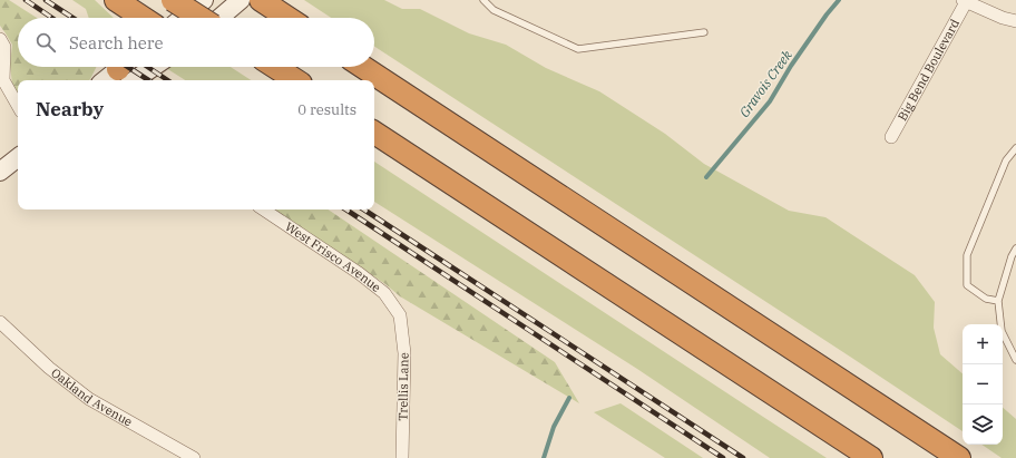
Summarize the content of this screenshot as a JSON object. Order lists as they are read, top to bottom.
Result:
{
  "streets": {
    "street": [
      "Big Bend Boulevard",
      "West Frisco Avenue",
      "Trellis Lane",
      "Oakland Avenue"
    ]
  },
  "crossings": [
    ["West Frisco Avenue", "Trellis Lane"]
  ],
  "water": ["Gravois Creek"],
  "page": {
    "search": "Search here",
    "heading": ["Nearby", "0 results"],
    "map_buttons": ["+", "−"]
  }
}
